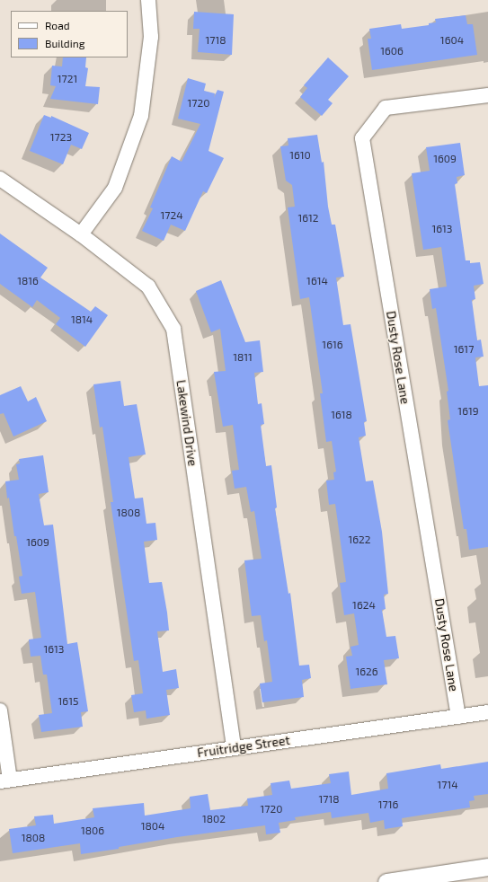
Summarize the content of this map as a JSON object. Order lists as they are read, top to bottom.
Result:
{
  "streets": {
    "street": ["Dusty Rose Lane", "Lakewind Drive", "Fruitridge Street"]
  },
  "crossings": [
    ["Dusty Rose Lane", "Fruitridge Street"],
    ["Lakewind Drive", "Fruitridge Street"]
  ],
  "house_numbers": [
    "1718",
    "1604",
    "1606",
    "1721",
    "1720",
    "1723",
    "1610",
    "1609",
    "1724",
    "1612",
    "1613",
    "1816",
    "1614",
    "1814",
    "1616",
    "1617",
    "1811",
    "1619",
    "1618",
    "1808",
    "1622",
    "1609",
    "1624",
    "1613",
    "1626",
    "1615",
    "1714",
    "1718",
    "1716",
    "1720",
    "1802",
    "1804",
    "1806",
    "1808"
  ],
  "legend": ["Road", "Building"]
}
